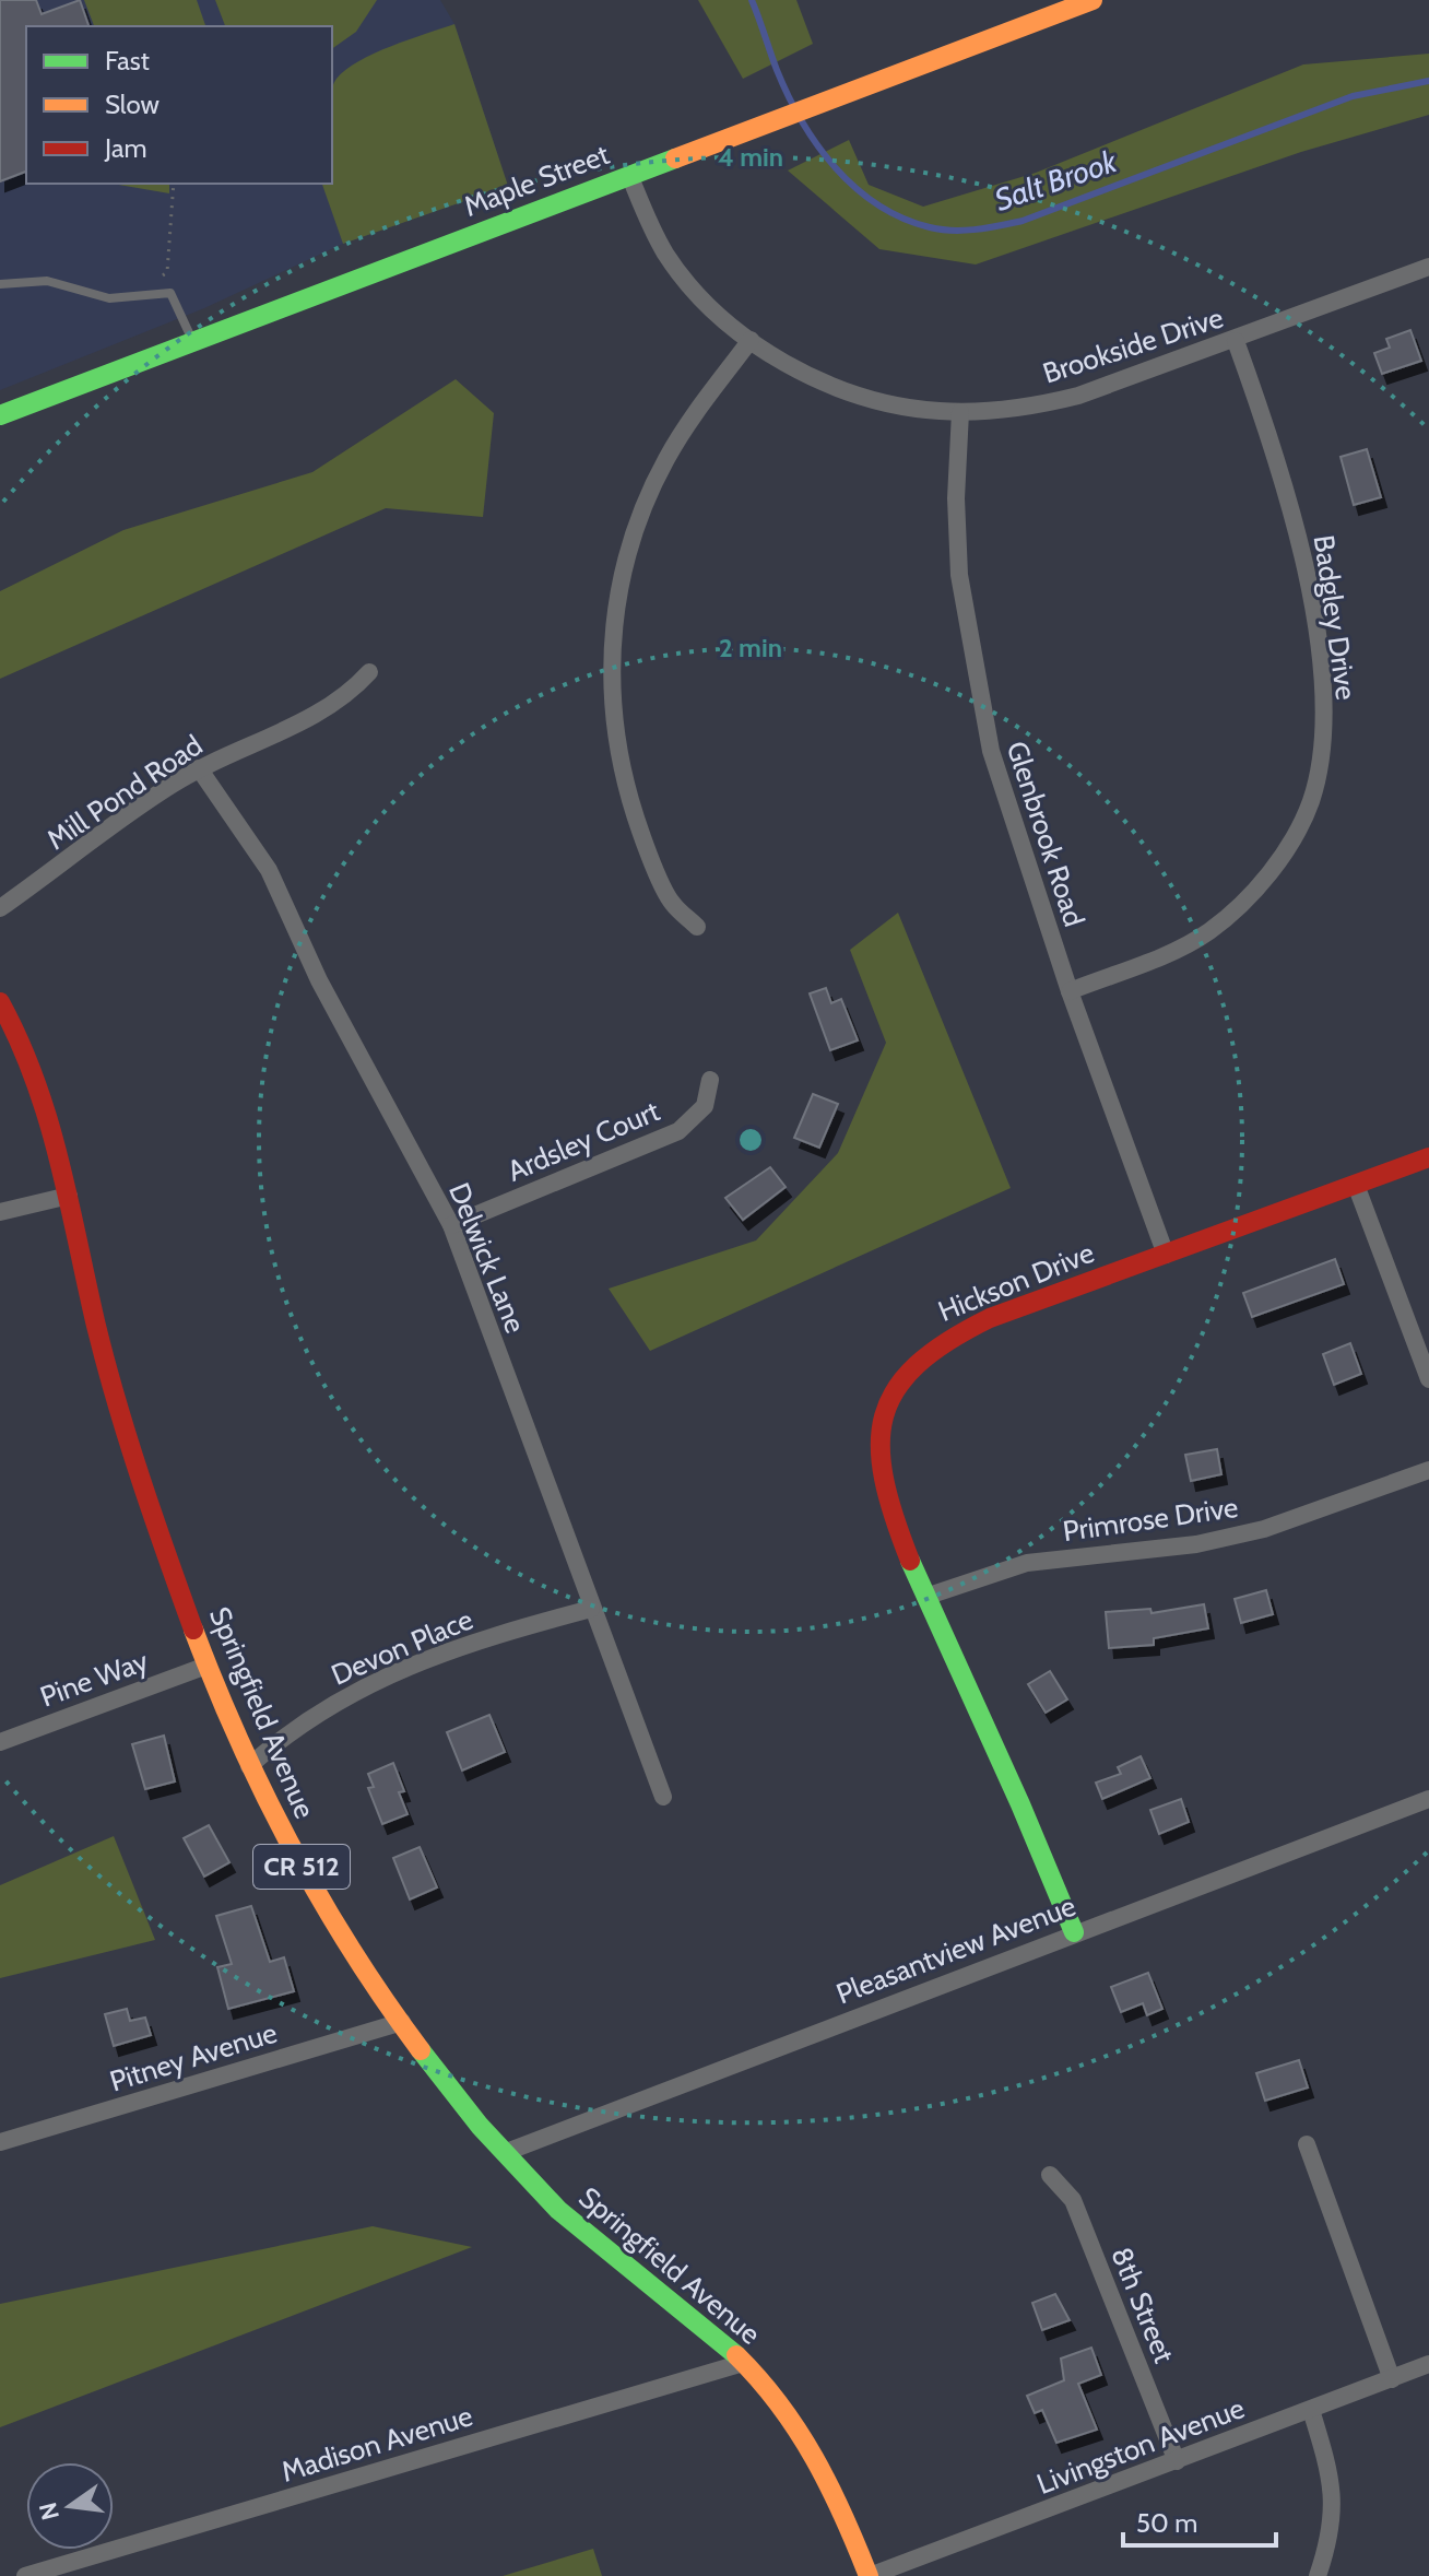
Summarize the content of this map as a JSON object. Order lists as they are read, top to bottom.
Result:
{
  "streets": {
    "street": [
      "Maple Street",
      "Brookside Drive",
      "Badgley Drive",
      "Mill Pond Road",
      "Glenbrook Road",
      "Ardsley Court",
      "Delwick Lane",
      "Hickson Drive",
      "Primrose Drive",
      "Devon Place",
      "Pine Way",
      "Springfield Avenue",
      "CR 512",
      "Pleasantview Avenue",
      "Pitney Avenue",
      "8th Street",
      "Madison Avenue",
      "Livingston Avenue"
    ]
  },
  "crossings": [
    ["Maple Street", "Brookside Drive"],
    ["Brookside Drive", "Badgley Drive"],
    ["Brookside Drive", "Glenbrook Road"],
    ["Badgley Drive", "Glenbrook Road"],
    ["Mill Pond Road", "Delwick Lane"],
    ["Glenbrook Road", "Hickson Drive"],
    ["Ardsley Court", "Delwick Lane"],
    ["Delwick Lane", "Devon Place"],
    ["Hickson Drive", "Primrose Drive"],
    ["Hickson Drive", "Pleasantview Avenue"],
    ["Devon Place", "Springfield Avenue"],
    ["Pine Way", "Springfield Avenue"],
    ["Springfield Avenue", "Pleasantview Avenue"],
    ["Springfield Avenue", "Pitney Avenue"],
    ["Springfield Avenue", "Madison Avenue"],
    ["Springfield Avenue", "Livingston Avenue"],
    ["8th Street", "Livingston Avenue"]
  ],
  "water": ["Salt Brook"],
  "legend": ["Fast", "Slow", "Jam"],
  "scale_bar": "50 m",
  "north": "left",
  "rings": ["4 min", "2 min"]
}
